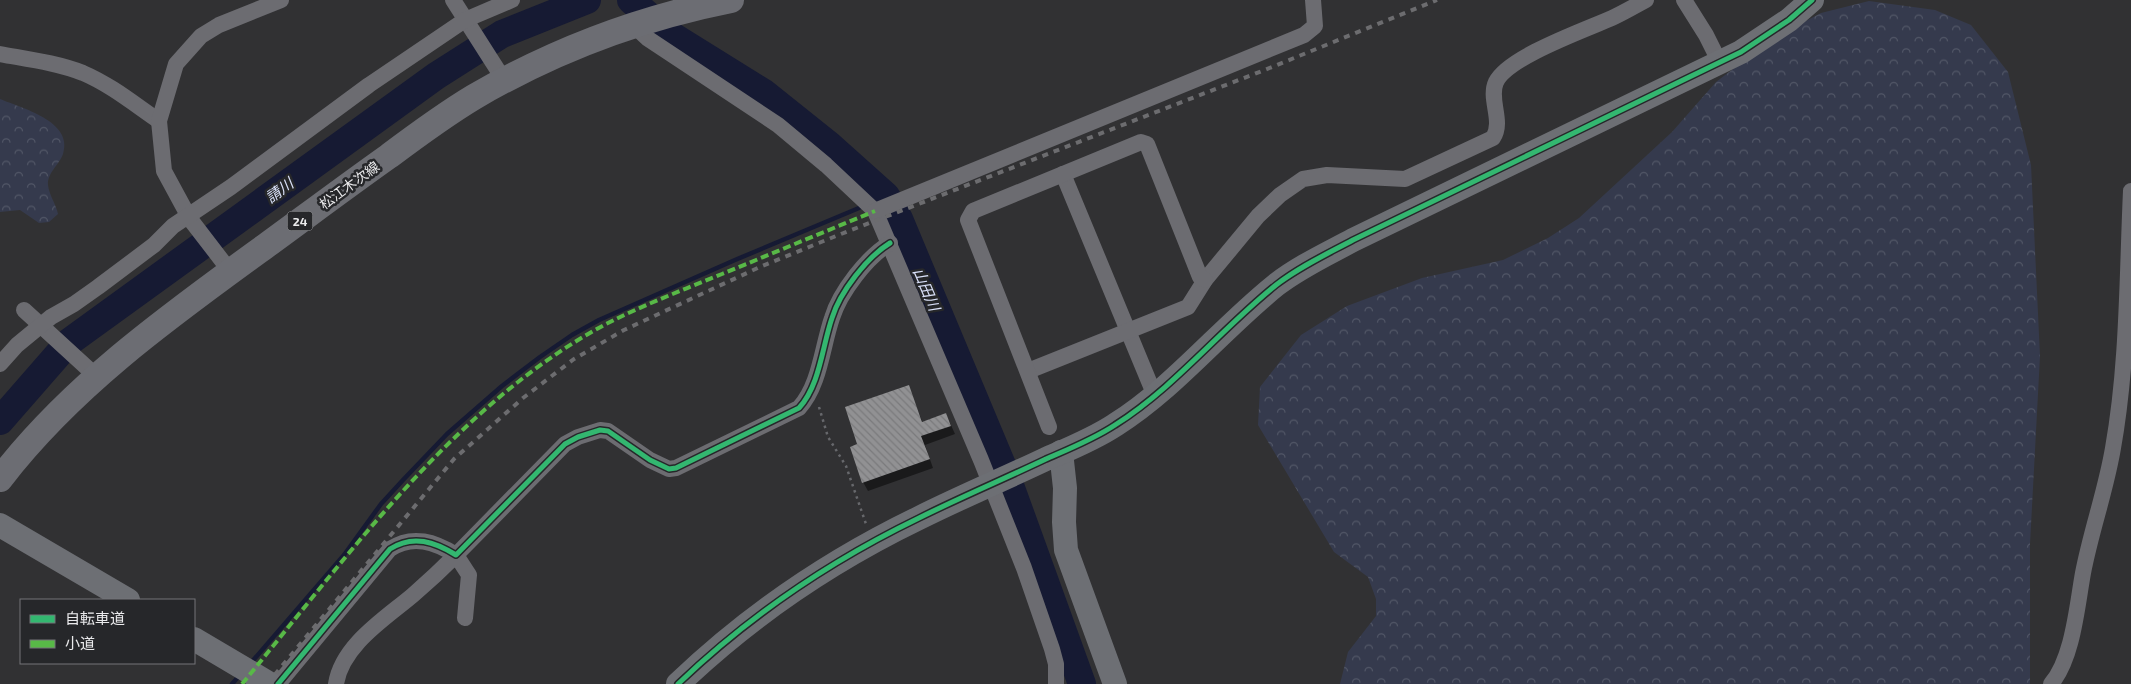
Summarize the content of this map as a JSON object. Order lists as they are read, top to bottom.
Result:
{
  "streets": {
    "main road": ["松江木次線", "24"]
  },
  "water": ["請川", "山田川"],
  "legend": ["自転車道", "小道"]
}
